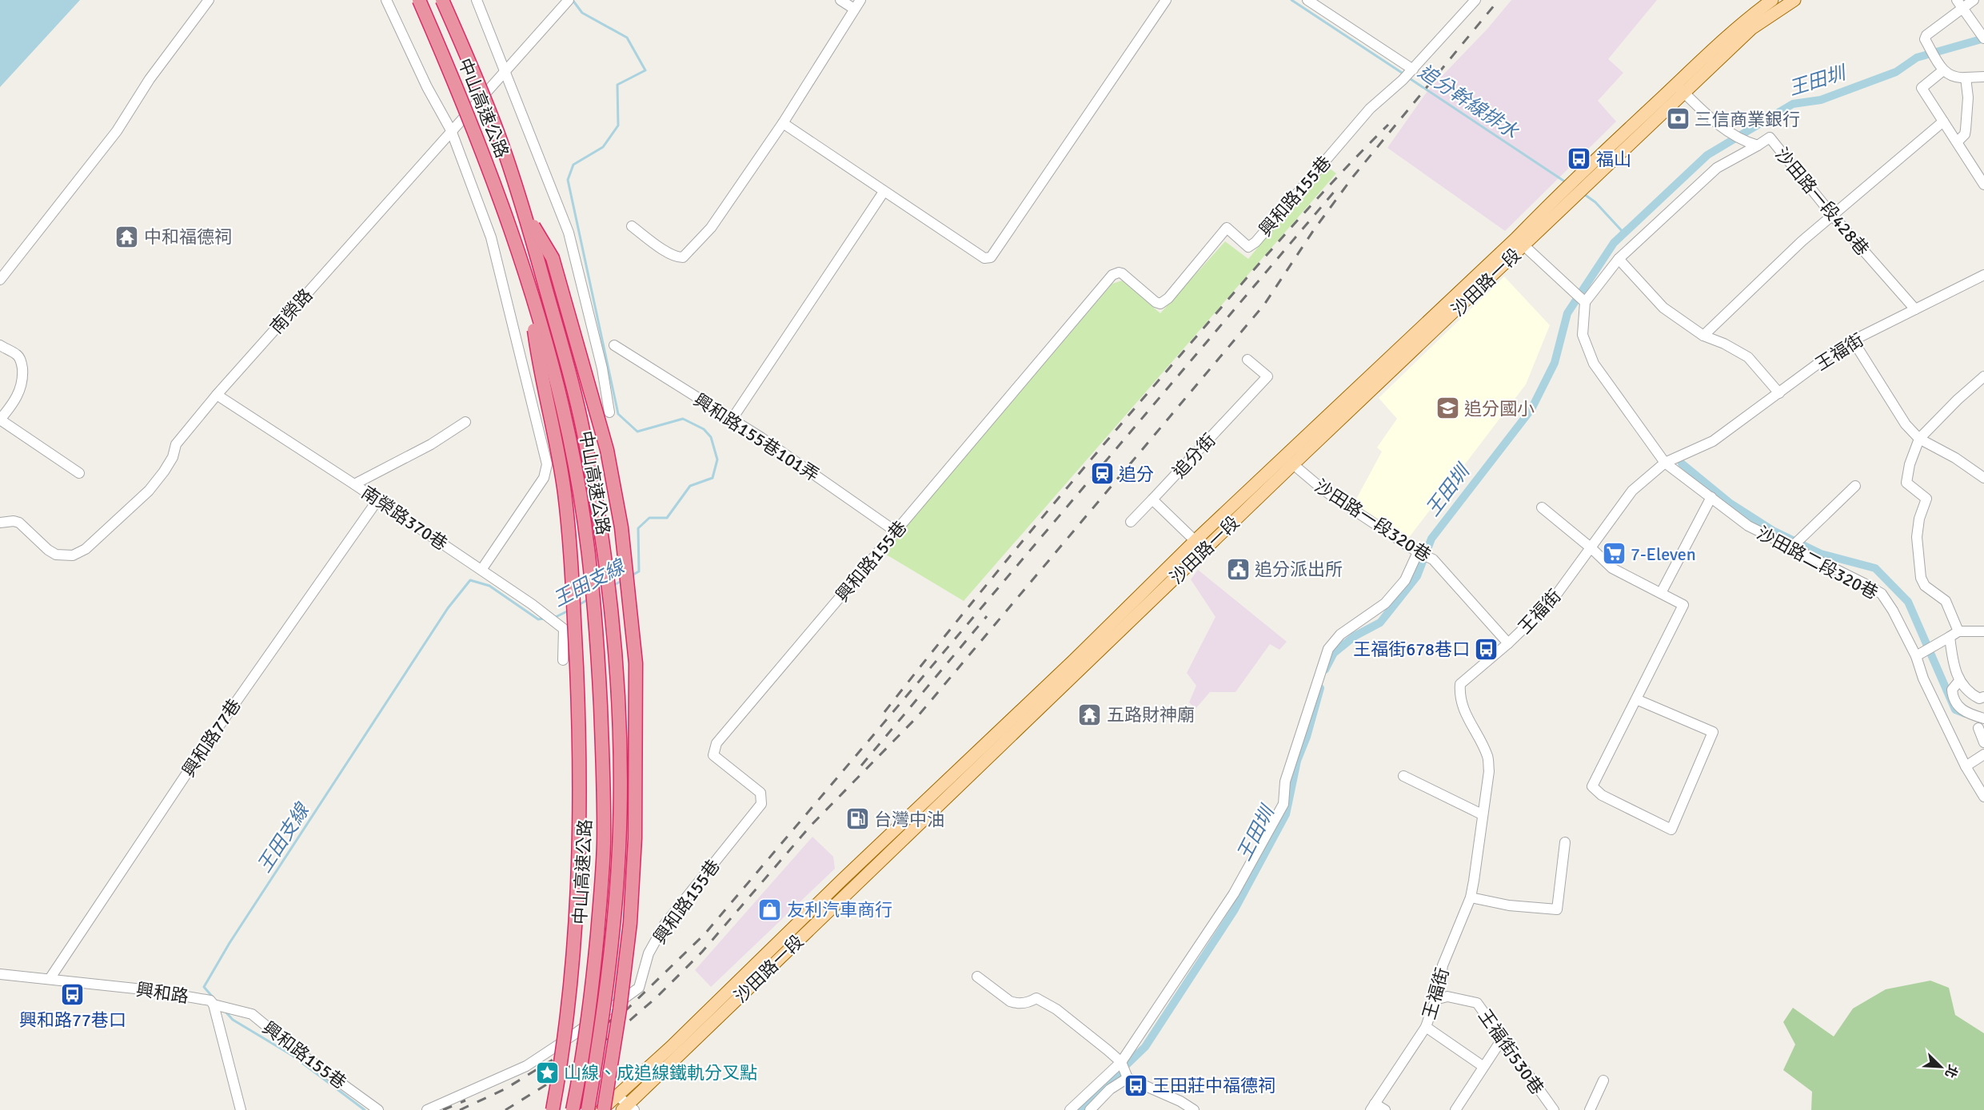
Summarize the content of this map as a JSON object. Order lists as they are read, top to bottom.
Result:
{
  "streets": {
    "highway": ["中山高速公路"],
    "main road": ["沙田路一段"],
    "street": [
      "興和路155巷",
      "沙田路一段428巷",
      "南榮路",
      "王福街",
      "興和路155巷101弄",
      "追分街",
      "南榮路370巷",
      "沙田路一段320巷",
      "沙田路二段320巷",
      "興和路77巷",
      "興和路",
      "王福街530巷"
    ]
  },
  "crossings": [
    ["中山高速公路", "沙田路一段"],
    ["興和路155巷", "興和路155巷101弄"],
    ["興和路155巷", "興和路"],
    ["沙田路一段428巷", "沙田路一段"],
    ["沙田路一段428巷", "王福街"],
    ["沙田路一段", "沙田路一段320巷"],
    ["南榮路", "南榮路370巷"],
    ["王福街", "沙田路一段320巷"],
    ["王福街", "沙田路二段320巷"],
    ["王福街", "王福街530巷"],
    ["南榮路370巷", "興和路77巷"],
    ["興和路77巷", "興和路"]
  ],
  "water": ["王田圳", "追分幹線排水", "王田支線"],
  "places": {
    "bank": ["三信商業銀行"],
    "bus stop": [
      "福山",
      "王福街678巷口",
      "興和路77巷口",
      "王田莊中福德祠"
    ],
    "temple": ["中和福德祠", "五路財神廟"],
    "school or university": ["追分國小"],
    "station": ["追分"],
    "supermarket": ["7-Eleven"],
    "public building": ["追分派出所"],
    "fuel station": ["台灣中油"],
    "shop": ["友利汽車商行"],
    "place": ["山線、成追線鐵軌分叉點"]
  },
  "north": "bottom right"
}
